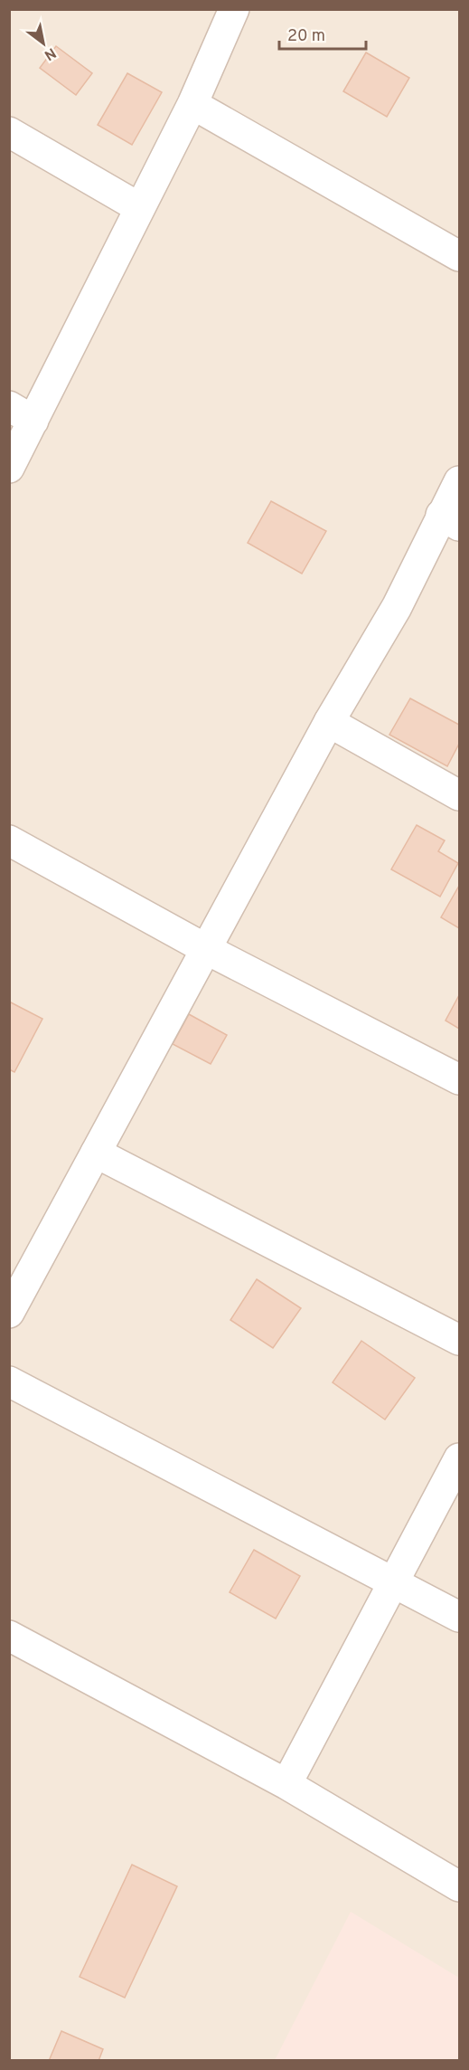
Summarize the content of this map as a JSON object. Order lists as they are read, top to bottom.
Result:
{
  "scale_bar": "20 m",
  "north": "bottom right"
}
